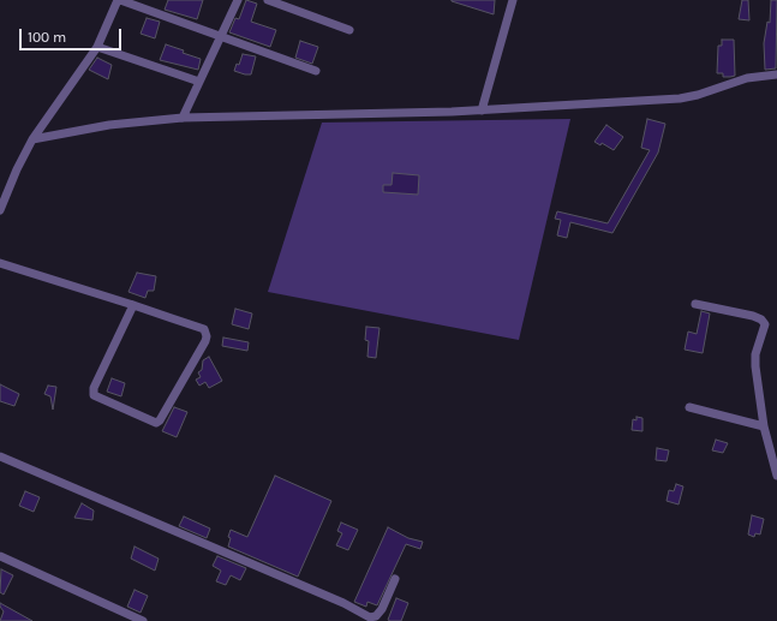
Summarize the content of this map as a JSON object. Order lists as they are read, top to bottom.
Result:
{
  "scale_bar": "100 m"
}
